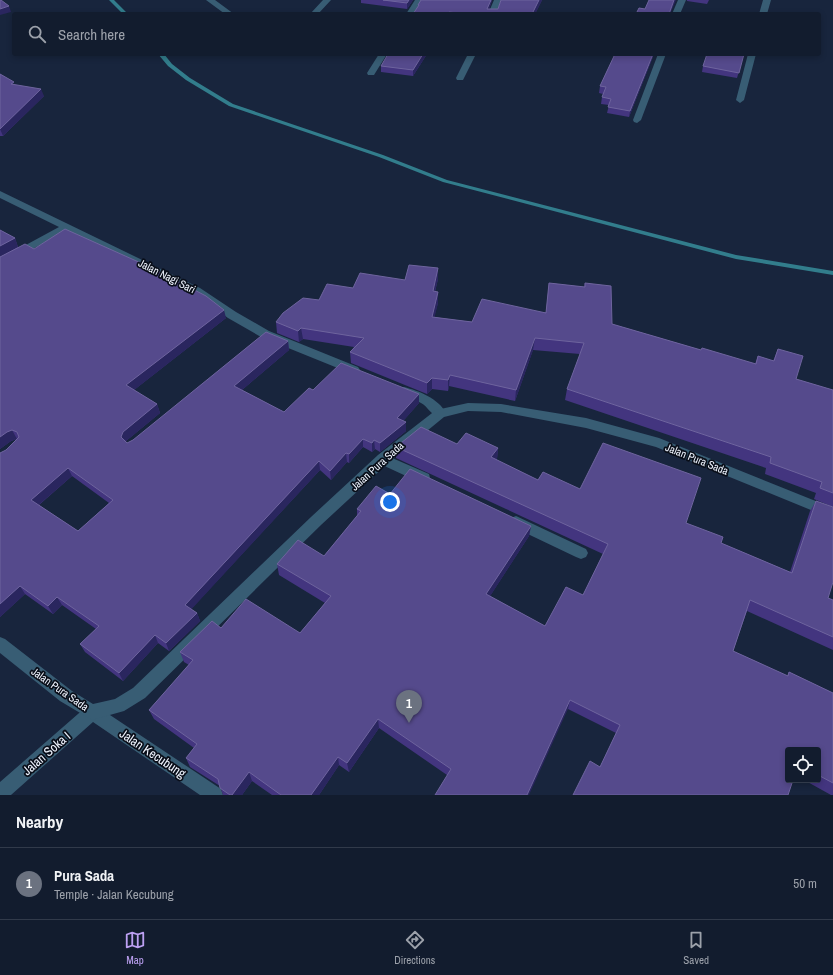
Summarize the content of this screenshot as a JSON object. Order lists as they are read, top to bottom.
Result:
{
  "streets": {
    "street": [
      "Jalan Nagi Sari",
      "Jalan Pura Sada",
      "Jalan Soka I",
      "Jalan Kecubung"
    ]
  },
  "crossings": [
    ["Jalan Pura Sada", "Jalan Soka I"],
    ["Jalan Pura Sada", "Jalan Kecubung"],
    ["Jalan Soka I", "Jalan Kecubung"]
  ],
  "page": {
    "search": "Search here",
    "pins": "1",
    "heading": "Nearby",
    "list": [
      {
        "mark": "1",
        "name": "Pura Sada",
        "note": "Temple · Jalan Kecubung",
        "value": "50 m"
      }
    ],
    "nav": ["Map", "Directions", "Saved"]
  }
}
